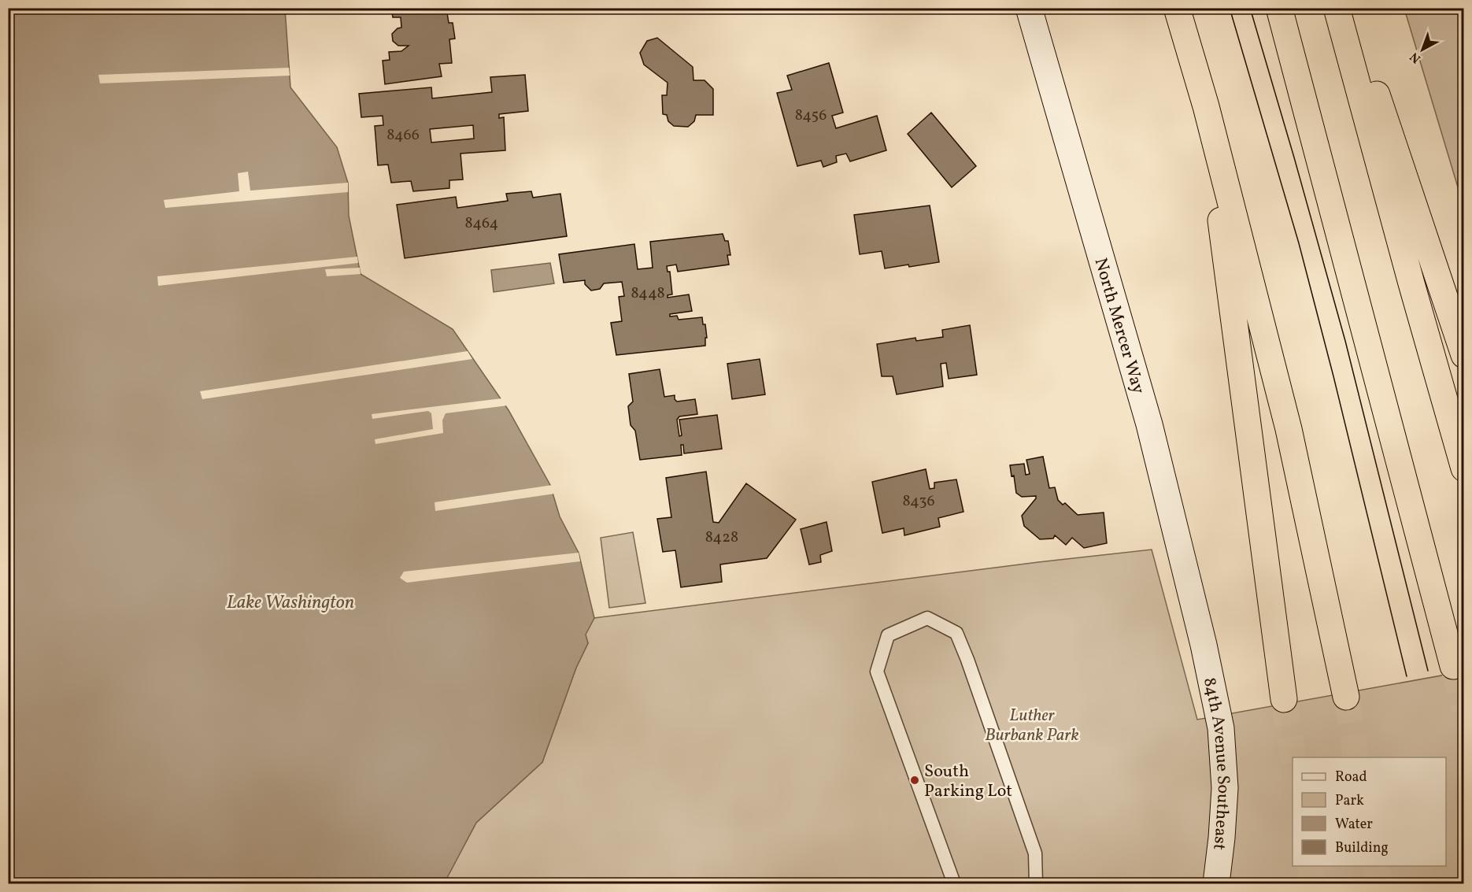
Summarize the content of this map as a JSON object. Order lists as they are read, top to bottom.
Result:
{
  "streets": {
    "street": ["North Mercer Way", "84th Avenue Southeast"]
  },
  "crossings": [
    ["North Mercer Way", "84th Avenue Southeast"]
  ],
  "water": ["Lake Washington"],
  "parks": ["Luther Burbank Park"],
  "places": ["South Parking Lot"],
  "house_numbers": [
    "8456",
    "8466",
    "8464",
    "8448",
    "8436",
    "8428"
  ],
  "legend": [
    "Road",
    "Park",
    "Water",
    "Building"
  ],
  "north": "bottom left"
}
